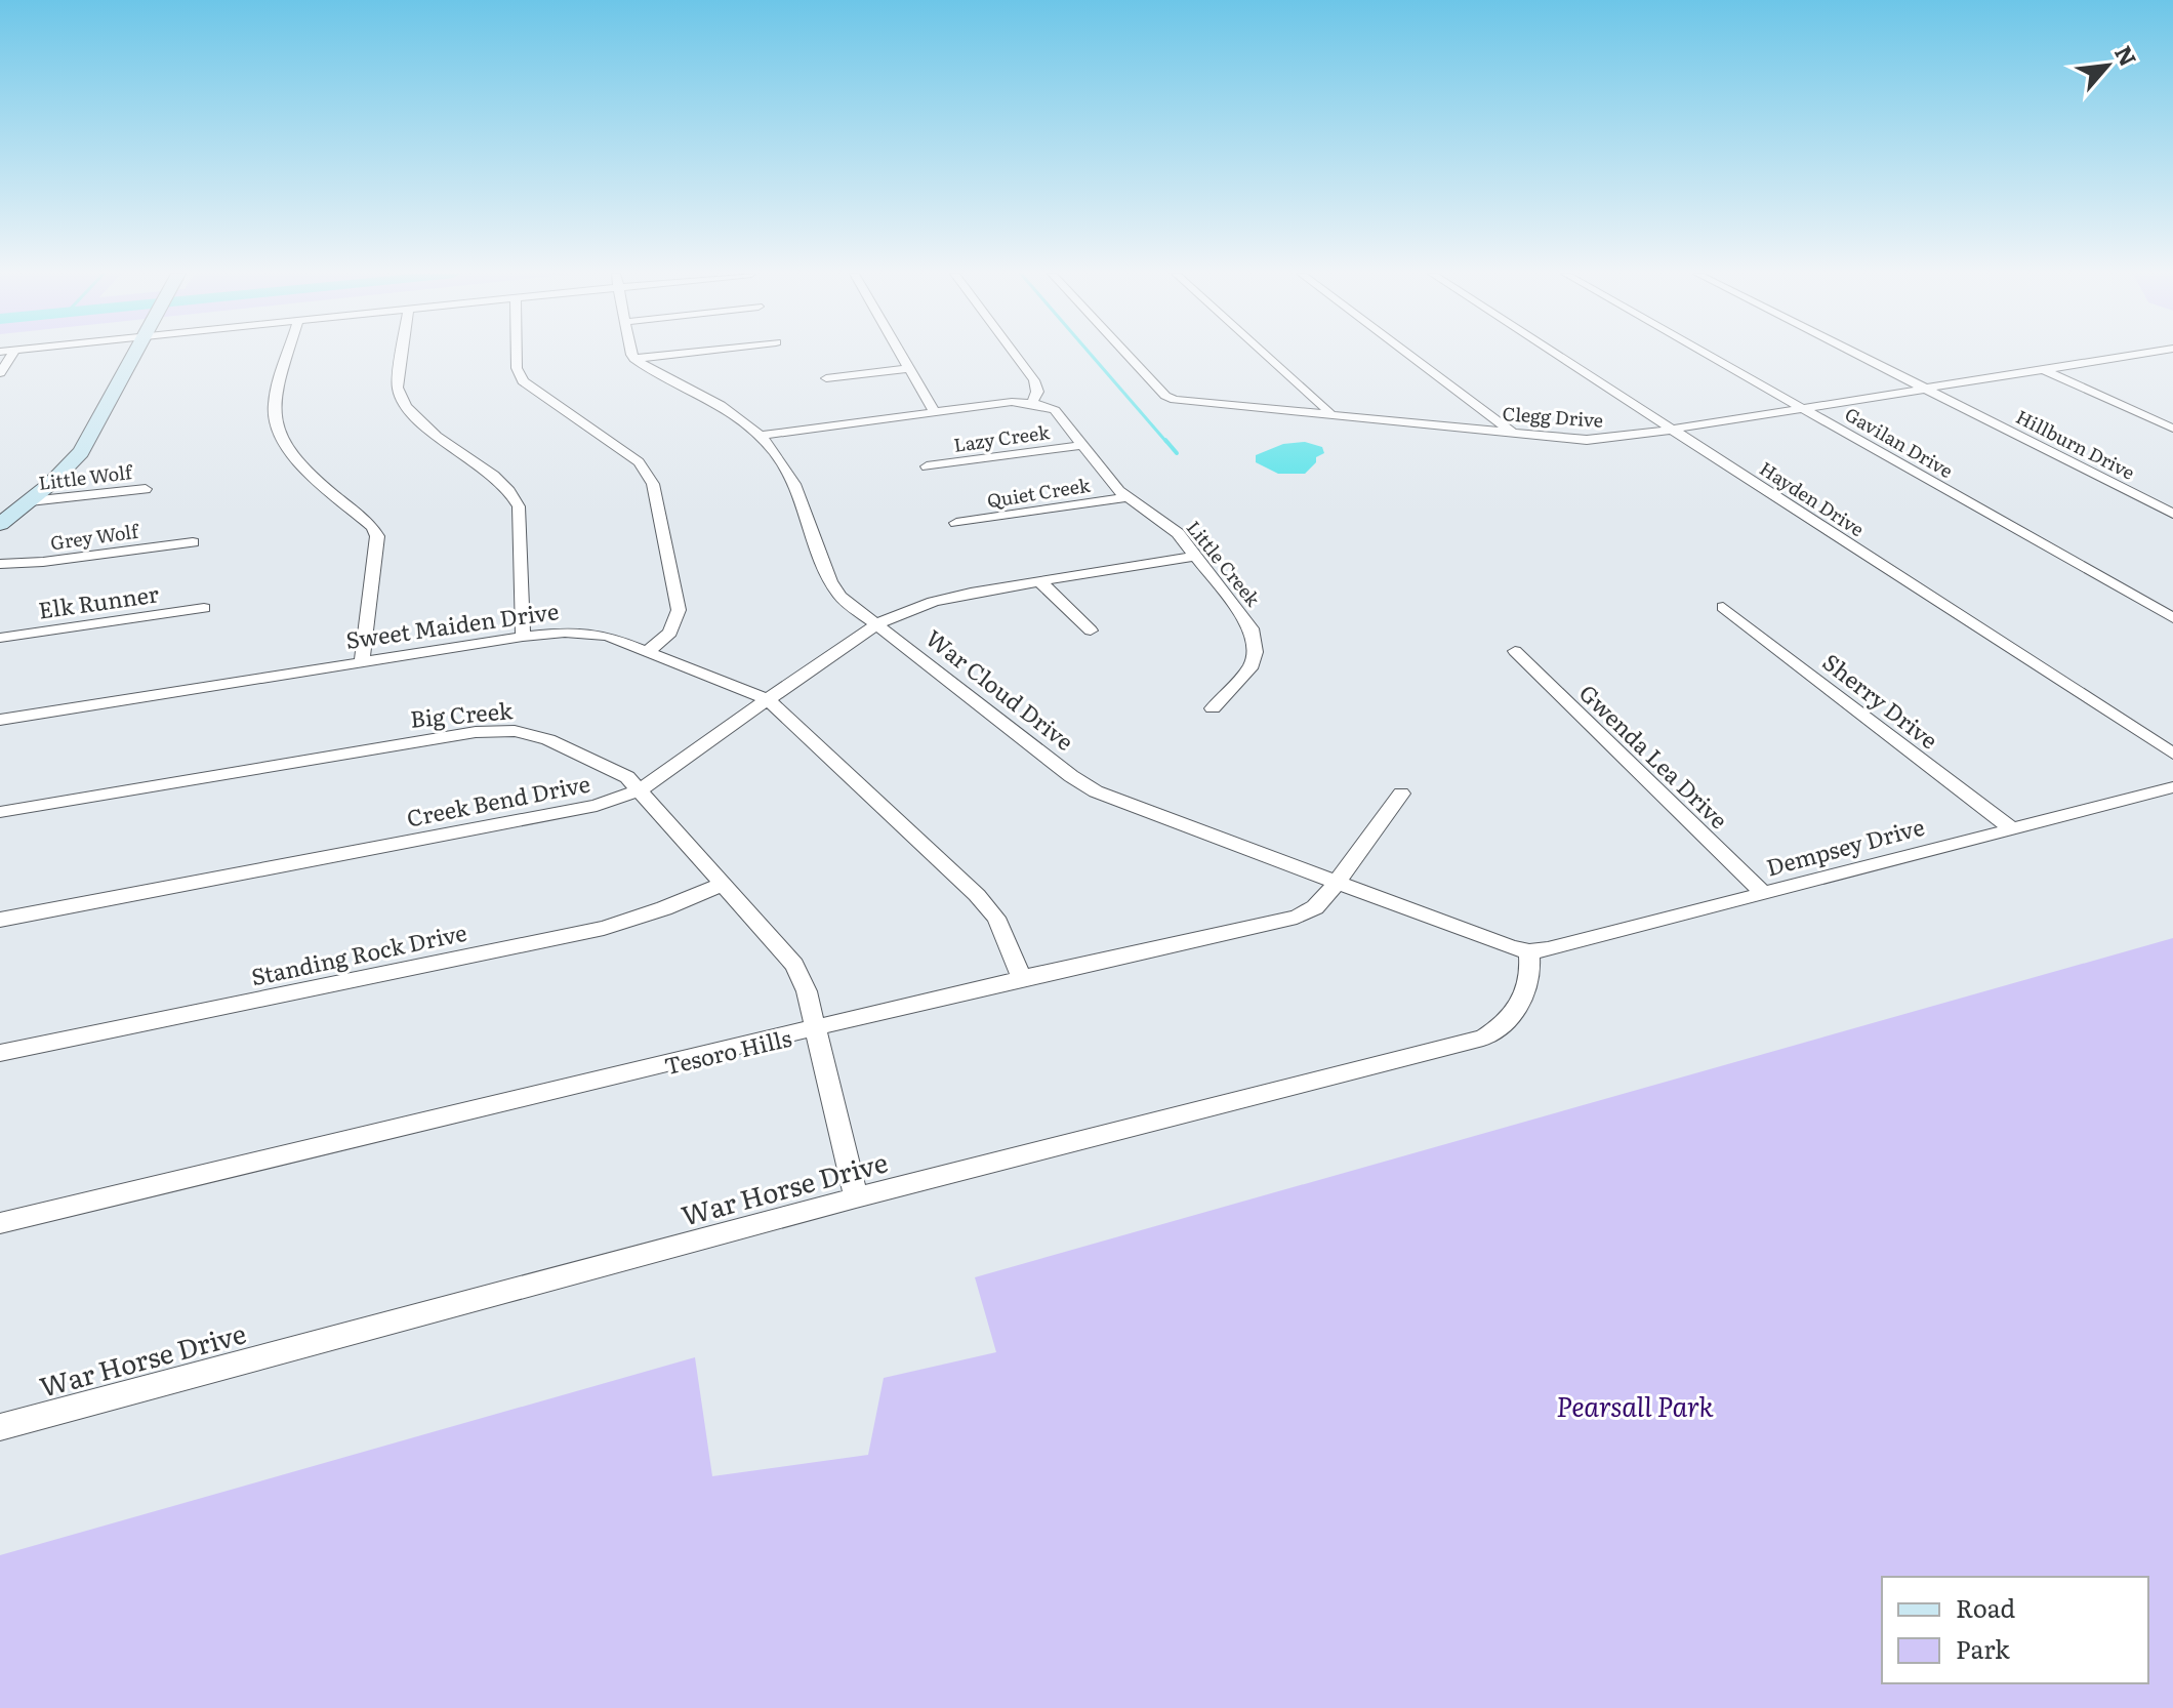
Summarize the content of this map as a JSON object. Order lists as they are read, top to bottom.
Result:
{
  "streets": {
    "street": [
      "Clegg Drive",
      "Lazy Creek",
      "Gavilan Drive",
      "Hillburn Drive",
      "Little Wolf",
      "Quiet Creek",
      "Hayden Drive",
      "Grey Wolf",
      "Little Creek",
      "Elk Runner",
      "Sweet Maiden Drive",
      "War Cloud Drive",
      "Sherry Drive",
      "Big Creek",
      "Gwenda Lea Drive",
      "Creek Bend Drive",
      "Dempsey Drive",
      "Standing Rock Drive",
      "Tesoro Hills",
      "War Horse Drive"
    ]
  },
  "crossings": [
    ["Clegg Drive", "Gavilan Drive"],
    ["Clegg Drive", "Hillburn Drive"],
    ["Clegg Drive", "Hayden Drive"],
    ["Lazy Creek", "Little Creek"],
    ["Quiet Creek", "Little Creek"],
    ["Little Creek", "Creek Bend Drive"],
    ["Sweet Maiden Drive", "Creek Bend Drive"],
    ["Sweet Maiden Drive", "Tesoro Hills"],
    ["War Cloud Drive", "Creek Bend Drive"],
    ["War Cloud Drive", "Dempsey Drive"],
    ["War Cloud Drive", "Tesoro Hills"],
    ["War Cloud Drive", "War Horse Drive"],
    ["Sherry Drive", "Dempsey Drive"],
    ["Big Creek", "Creek Bend Drive"],
    ["Big Creek", "Standing Rock Drive"],
    ["Big Creek", "Tesoro Hills"],
    ["Big Creek", "War Horse Drive"],
    ["Gwenda Lea Drive", "Dempsey Drive"],
    ["Dempsey Drive", "War Horse Drive"]
  ],
  "parks": ["Pearsall Park"],
  "legend": ["Road", "Park"],
  "north": "top right"
}
